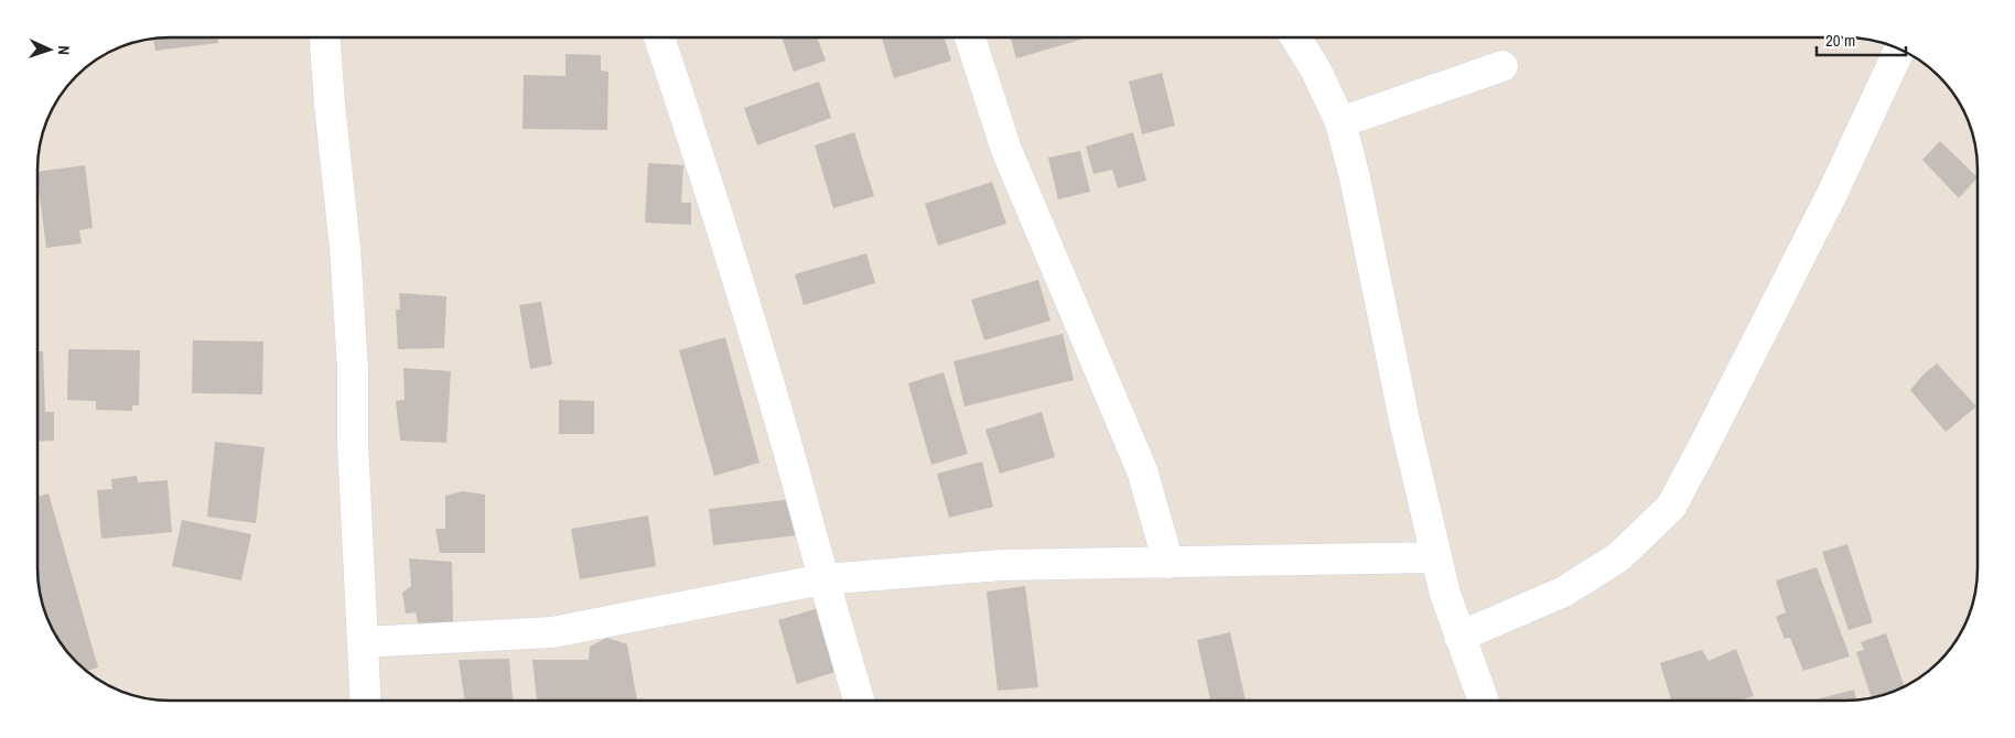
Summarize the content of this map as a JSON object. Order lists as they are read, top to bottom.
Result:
{
  "scale_bar": "20 m",
  "north": "right"
}
